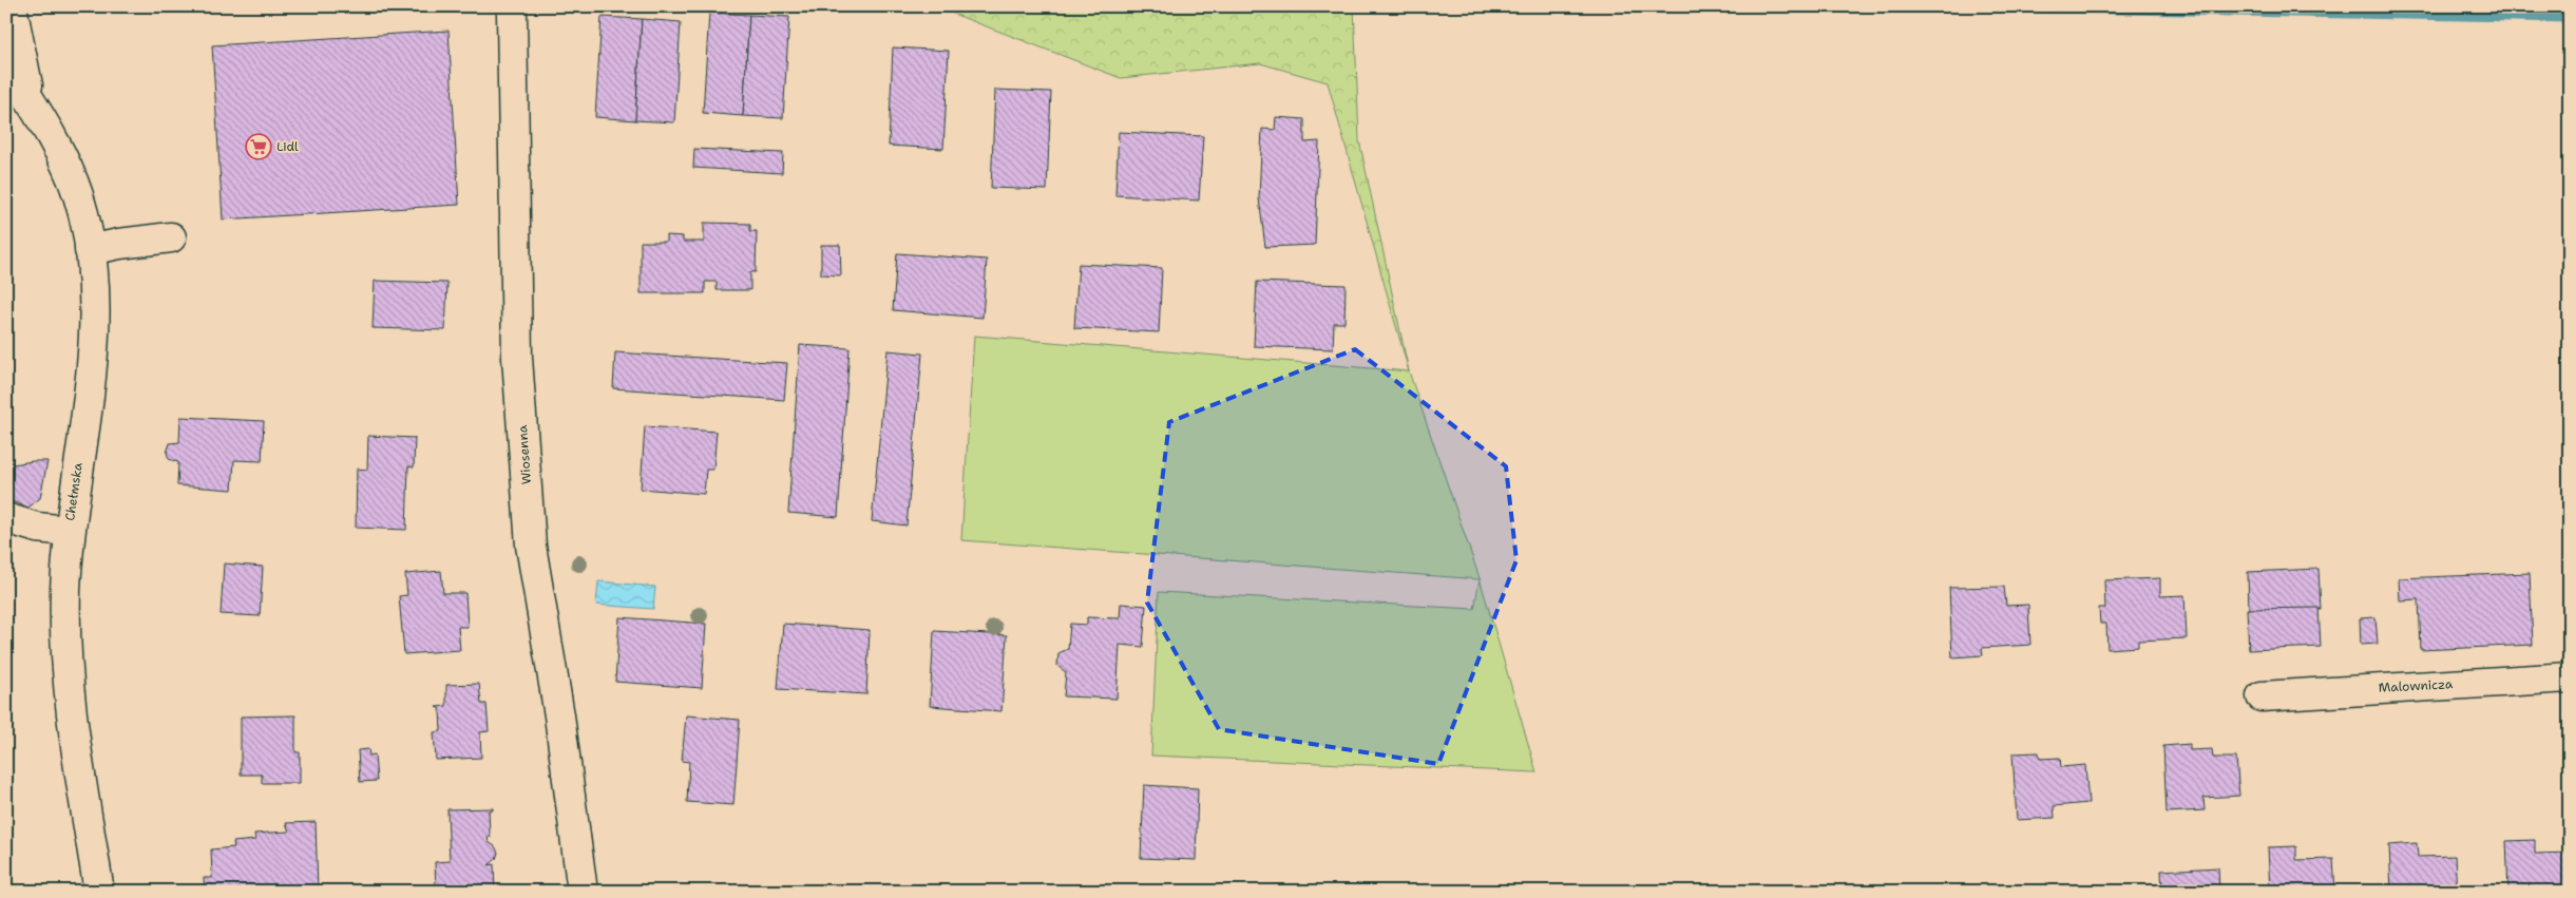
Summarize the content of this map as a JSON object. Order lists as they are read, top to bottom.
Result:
{
  "streets": {
    "street": ["Wiosenna", "Chełmska", "Malownicza"]
  },
  "places": {
    "supermarket": ["Lidl"]
  }
}
